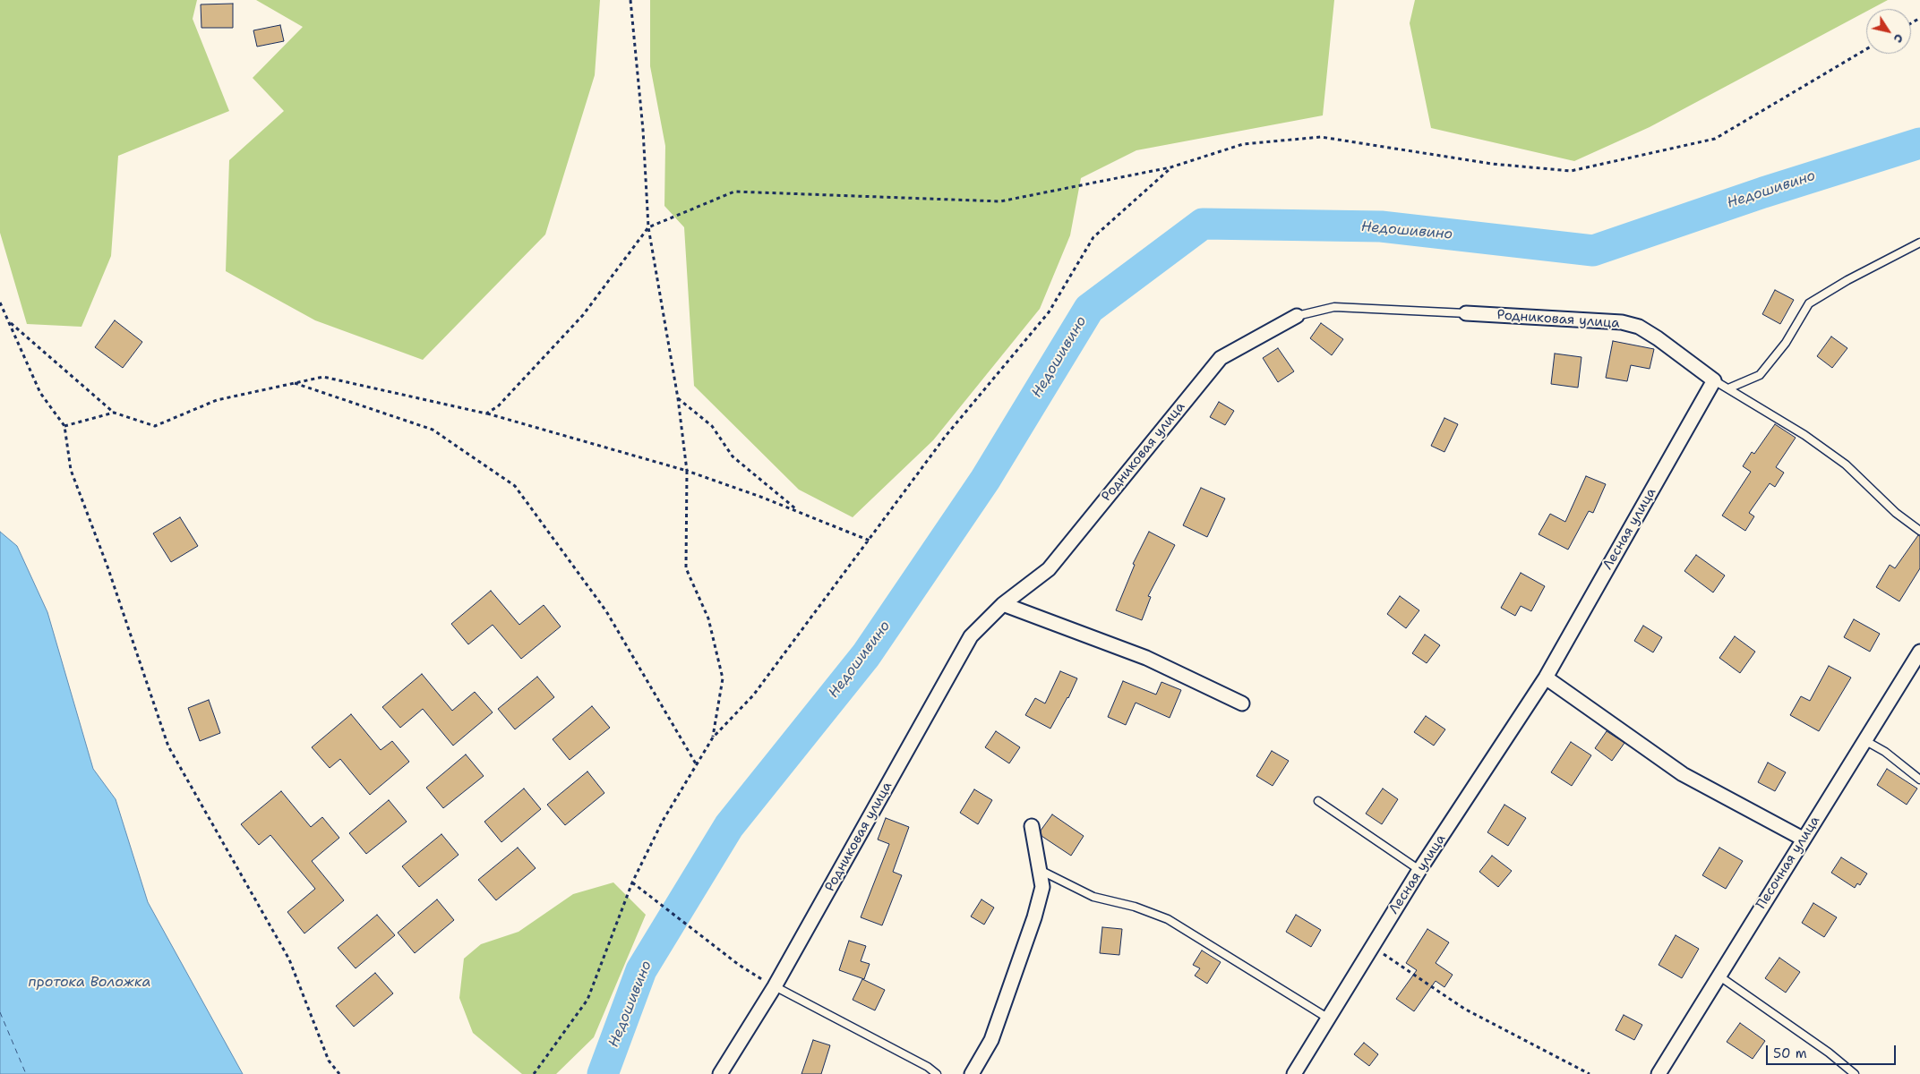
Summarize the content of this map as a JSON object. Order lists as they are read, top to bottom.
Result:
{
  "streets": {
    "street": ["Родниковая улица", "Лесная улица", "Песочная улица"]
  },
  "crossings": [
    ["Родниковая улица", "Лесная улица"]
  ],
  "water": ["Недошивино", "протока Воложка"],
  "scale_bar": "50 m",
  "north": "bottom right"
}
